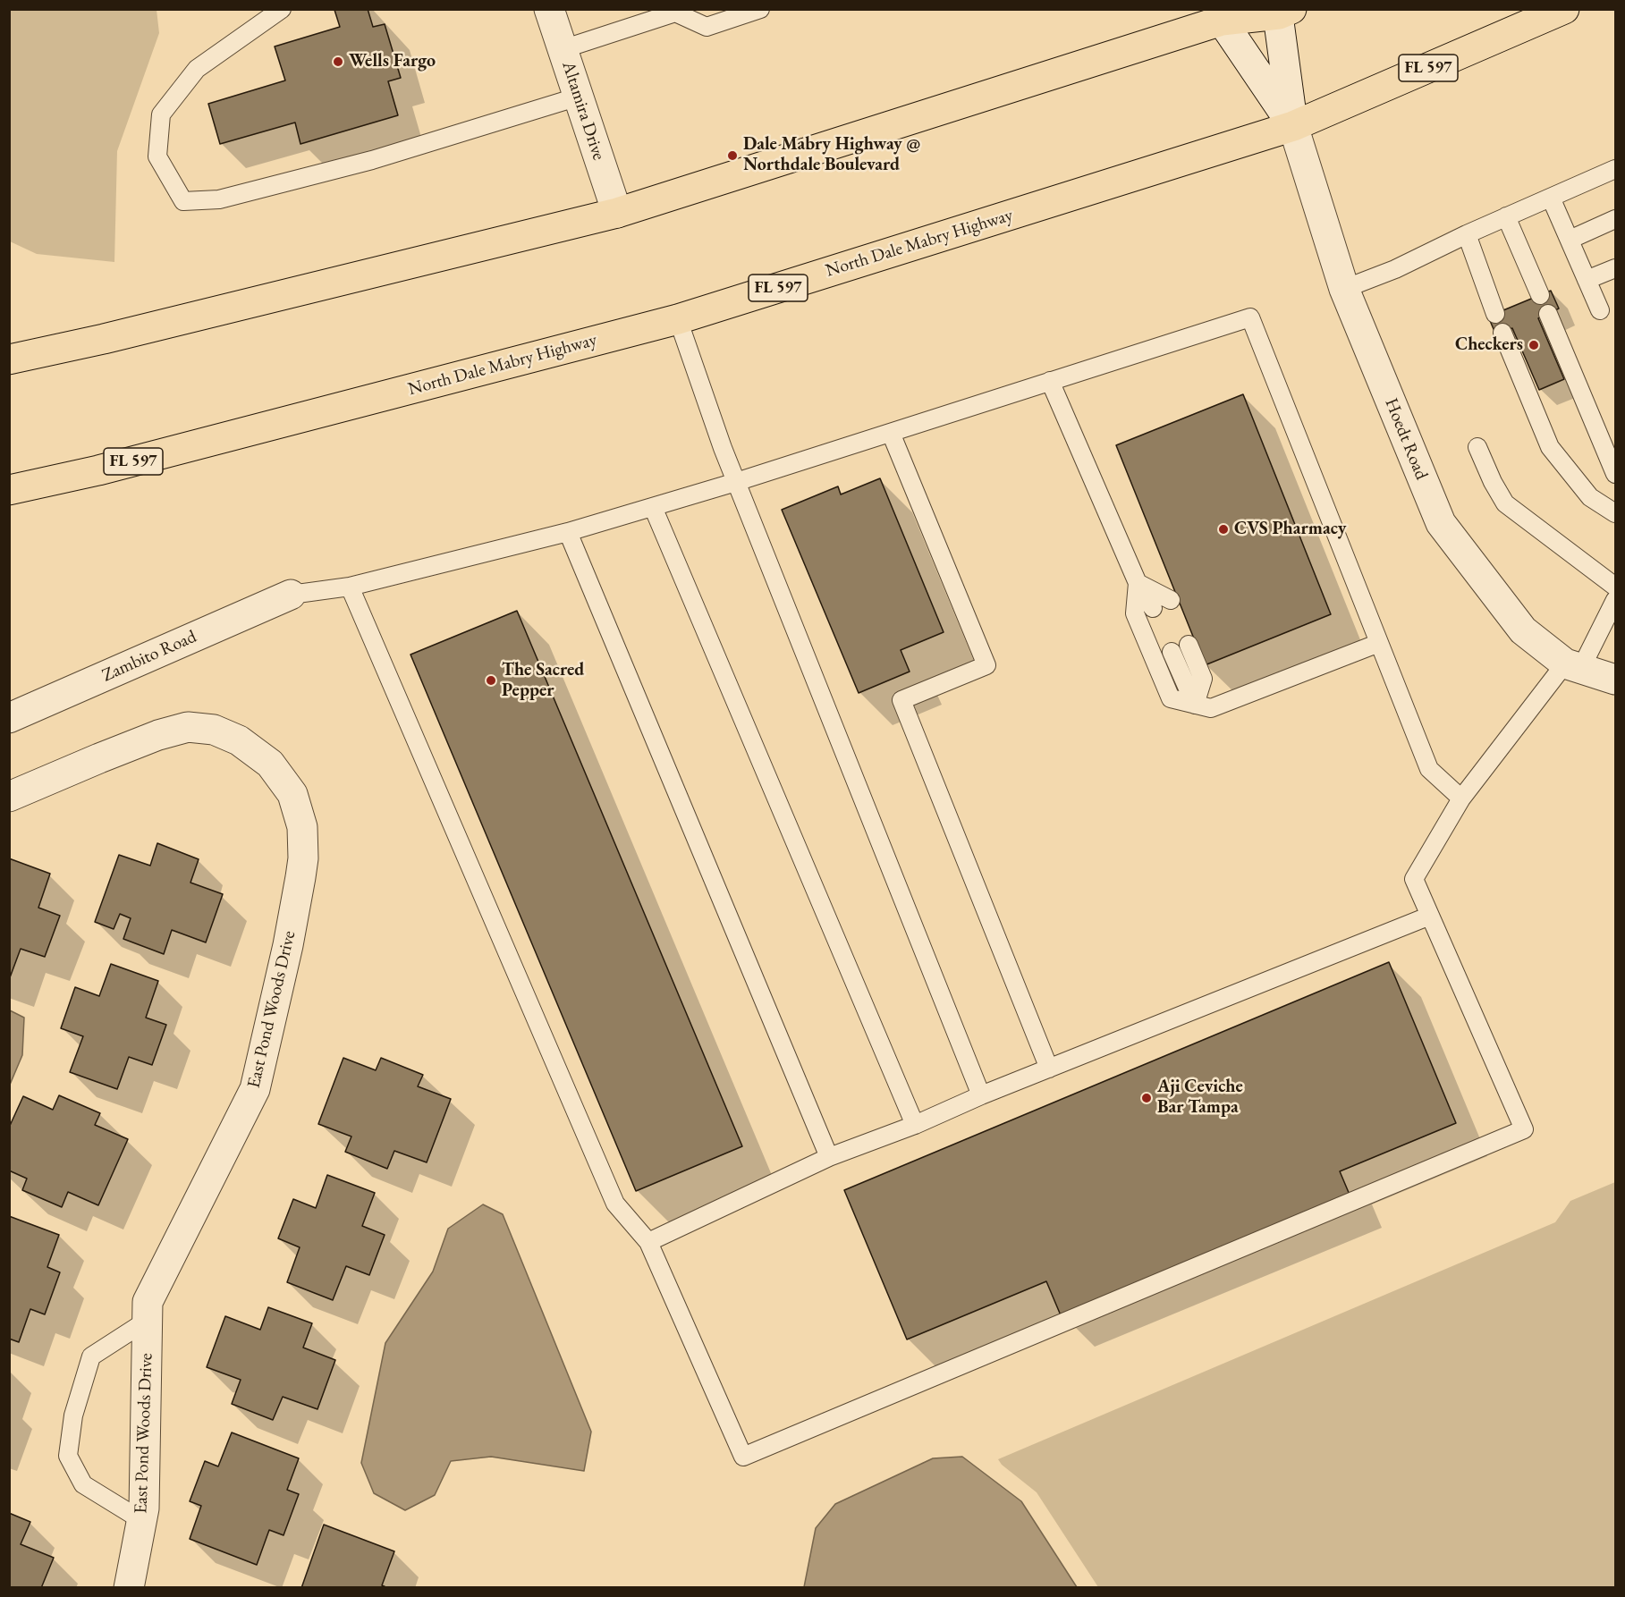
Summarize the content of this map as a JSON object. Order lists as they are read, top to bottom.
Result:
{
  "streets": {
    "main road": ["FL 597", "North Dale Mabry Highway"],
    "street": [
      "Altamira Drive",
      "Hoedt Road",
      "Zambito Road",
      "East Pond Woods Drive"
    ]
  },
  "crossings": [
    ["North Dale Mabry Highway", "Hoedt Road"]
  ],
  "places": [
    "Wells Fargo",
    "Dale Mabry Highway @ Northdale Boulevard",
    "Checkers",
    "CVS Pharmacy",
    "The Sacred Pepper",
    "Aji Ceviche Bar Tampa"
  ]
}
